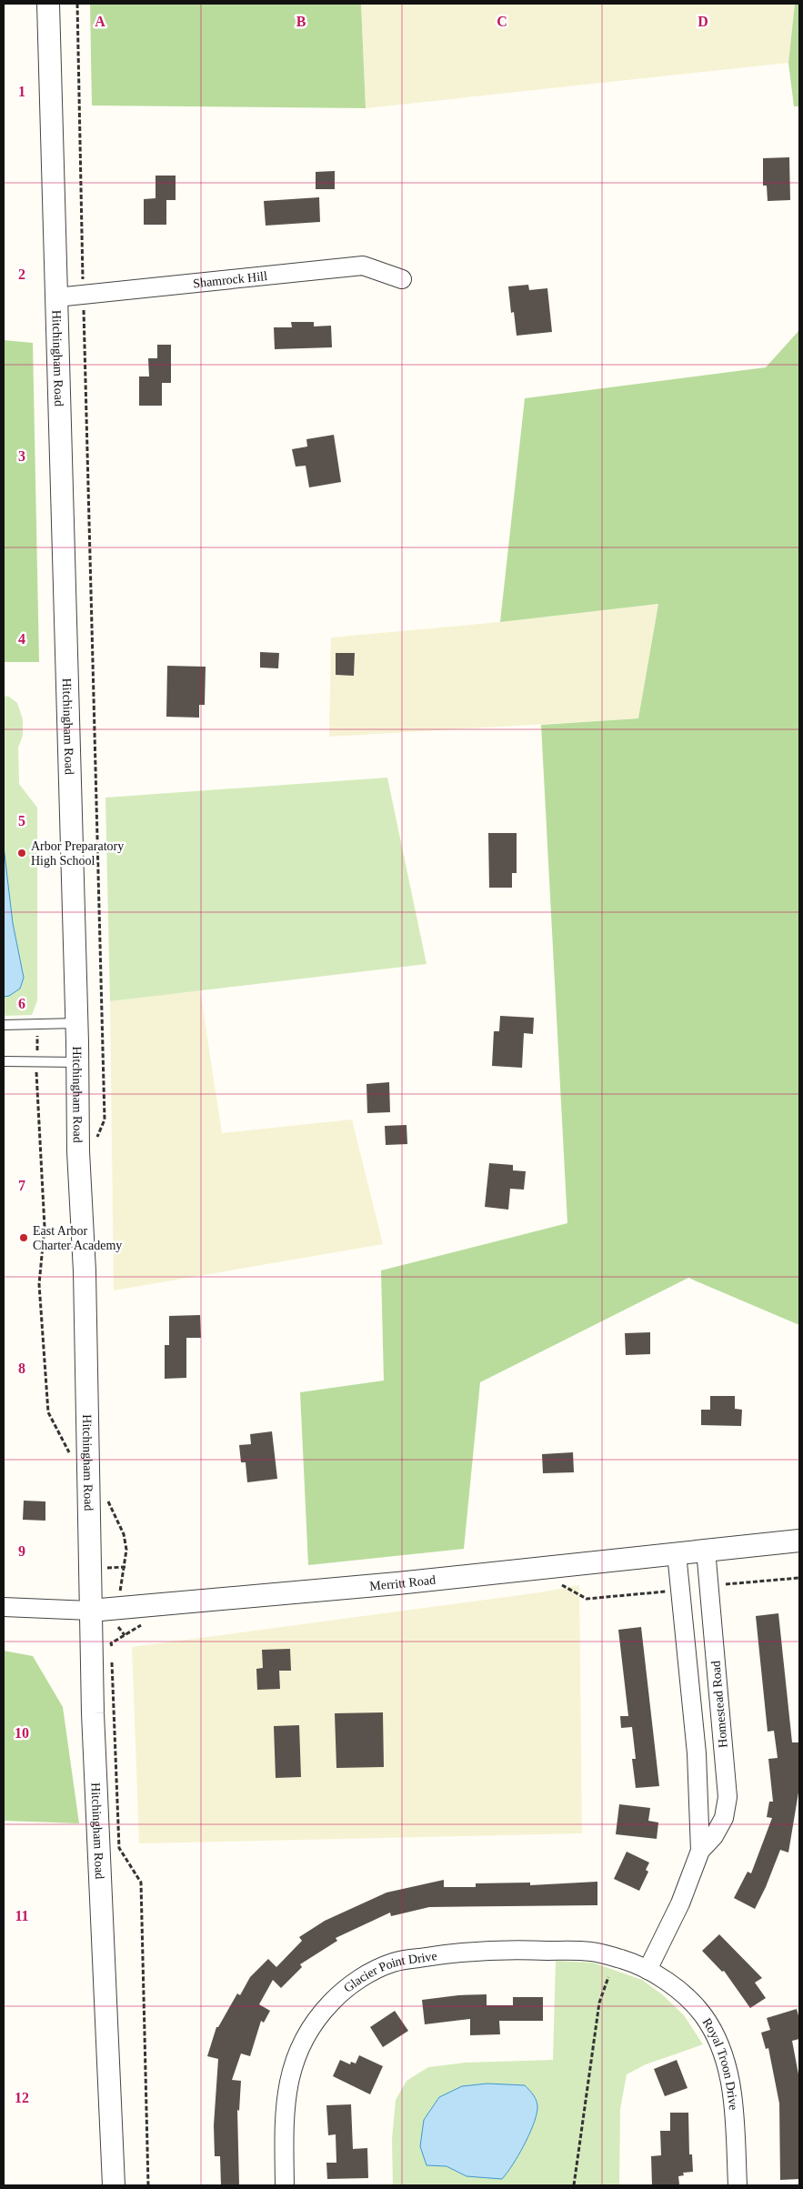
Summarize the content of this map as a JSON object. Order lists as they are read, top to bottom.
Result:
{
  "streets": {
    "street": [
      "Shamrock Hill",
      "Hitchingham Road",
      "Merritt Road",
      "Homestead Road",
      "Glacier Point Drive",
      "Royal Troon Drive"
    ]
  },
  "crossings": [
    ["Shamrock Hill", "Hitchingham Road"],
    ["Hitchingham Road", "Merritt Road"],
    ["Merritt Road", "Homestead Road"],
    ["Homestead Road", "Glacier Point Drive"],
    ["Homestead Road", "Royal Troon Drive"],
    ["Glacier Point Drive", "Royal Troon Drive"]
  ],
  "places": ["Arbor Preparatory High School", "East Arbor Charter Academy"],
  "grid": {
    "columns": [
      "A",
      "B",
      "C",
      "D"
    ],
    "rows": [
      "1",
      "2",
      "3",
      "4",
      "5",
      "6",
      "7",
      "8",
      "9",
      "10",
      "11",
      "12"
    ]
  }
}
